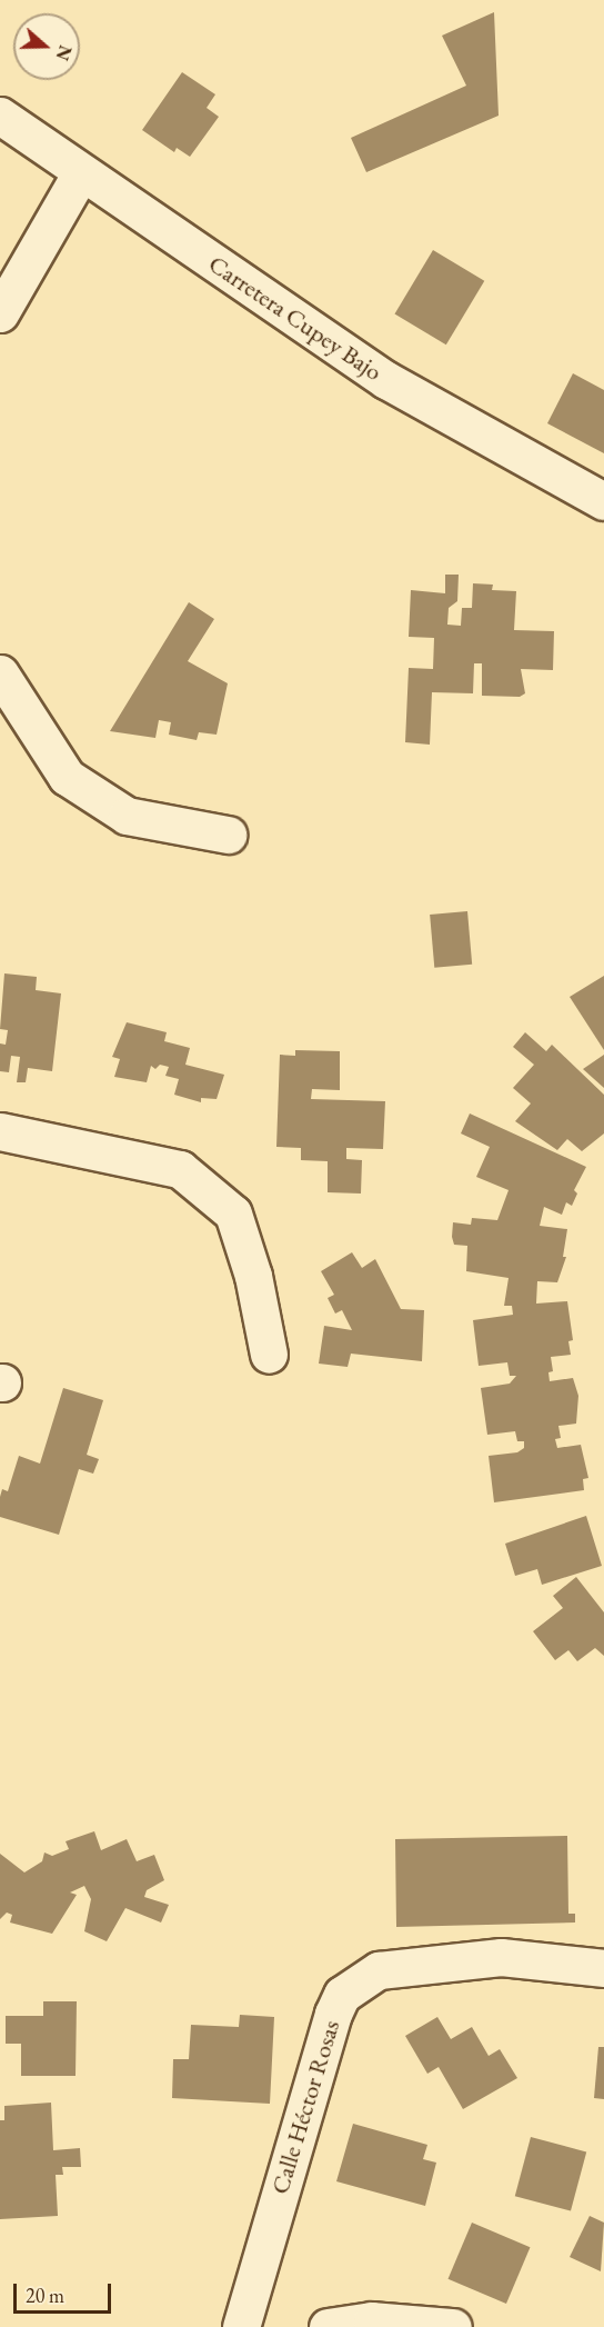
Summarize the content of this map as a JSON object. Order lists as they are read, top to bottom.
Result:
{
  "streets": {
    "street": ["Carretera Cupey Bajo", "Calle Héctor Rosas"]
  },
  "scale_bar": "20 m",
  "north": "right"
}
